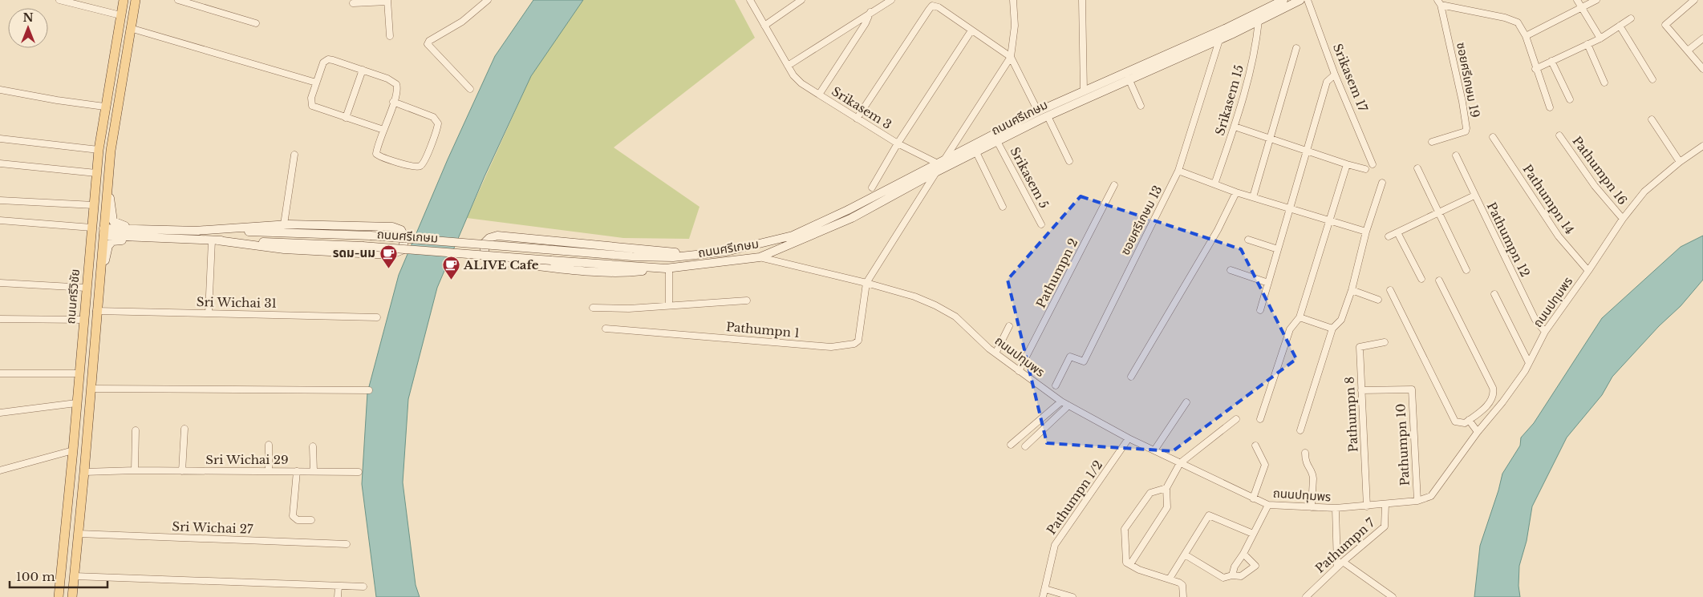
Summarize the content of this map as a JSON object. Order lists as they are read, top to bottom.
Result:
{
  "streets": {
    "main road": ["ถนนศรีเกษม", "ถนนศรีวิชัย"],
    "street": [
      "Srikasem 17",
      "ซอยศรีเกษม 19",
      "Srikasem 15",
      "Srikasem 3",
      "Pathumpn 16",
      "Srikasem 5",
      "Pathumpn 14",
      "ซอยศรีเกษม 13",
      "Pathumpn 12",
      "Pathumpn 2",
      "ถนนปทุมพร",
      "Sri Wichai 31",
      "Pathumpn 1",
      "Pathumpn 8",
      "Pathumpn 10",
      "Sri Wichai 29",
      "Pathumpn 1/2",
      "Sri Wichai 27",
      "Pathumpn 7"
    ]
  },
  "crossings": [
    ["Srikasem 15", "ถนนศรีเกษม"],
    ["Srikasem 3", "ถนนศรีเกษม"],
    ["ถนนศรีเกษม", "Srikasem 5"],
    ["ถนนศรีเกษม", "ซอยศรีเกษม 13"],
    ["ถนนศรีเกษม", "ถนนศรีวิชัย"],
    ["ถนนศรีเกษม", "ถนนปทุมพร"],
    ["Pathumpn 16", "ถนนปทุมพร"],
    ["Pathumpn 14", "ถนนปทุมพร"],
    ["Pathumpn 12", "ถนนปทุมพร"],
    ["Pathumpn 2", "ถนนปทุมพร"],
    ["ถนนศรีวิชัย", "Sri Wichai 31"],
    ["ถนนศรีวิชัย", "Sri Wichai 29"],
    ["ถนนศรีวิชัย", "Sri Wichai 27"],
    ["ถนนปทุมพร", "Pathumpn 1"],
    ["ถนนปทุมพร", "Pathumpn 8"],
    ["ถนนปทุมพร", "Pathumpn 10"],
    ["ถนนปทุมพร", "Pathumpn 1/2"],
    ["ถนนปทุมพร", "Pathumpn 7"],
    ["Pathumpn 8", "Pathumpn 10"]
  ],
  "places": {
    "cafe": ["รดม-นม", "ALIVE Cafe"]
  },
  "scale_bar": "100 m",
  "north": "top"
}
